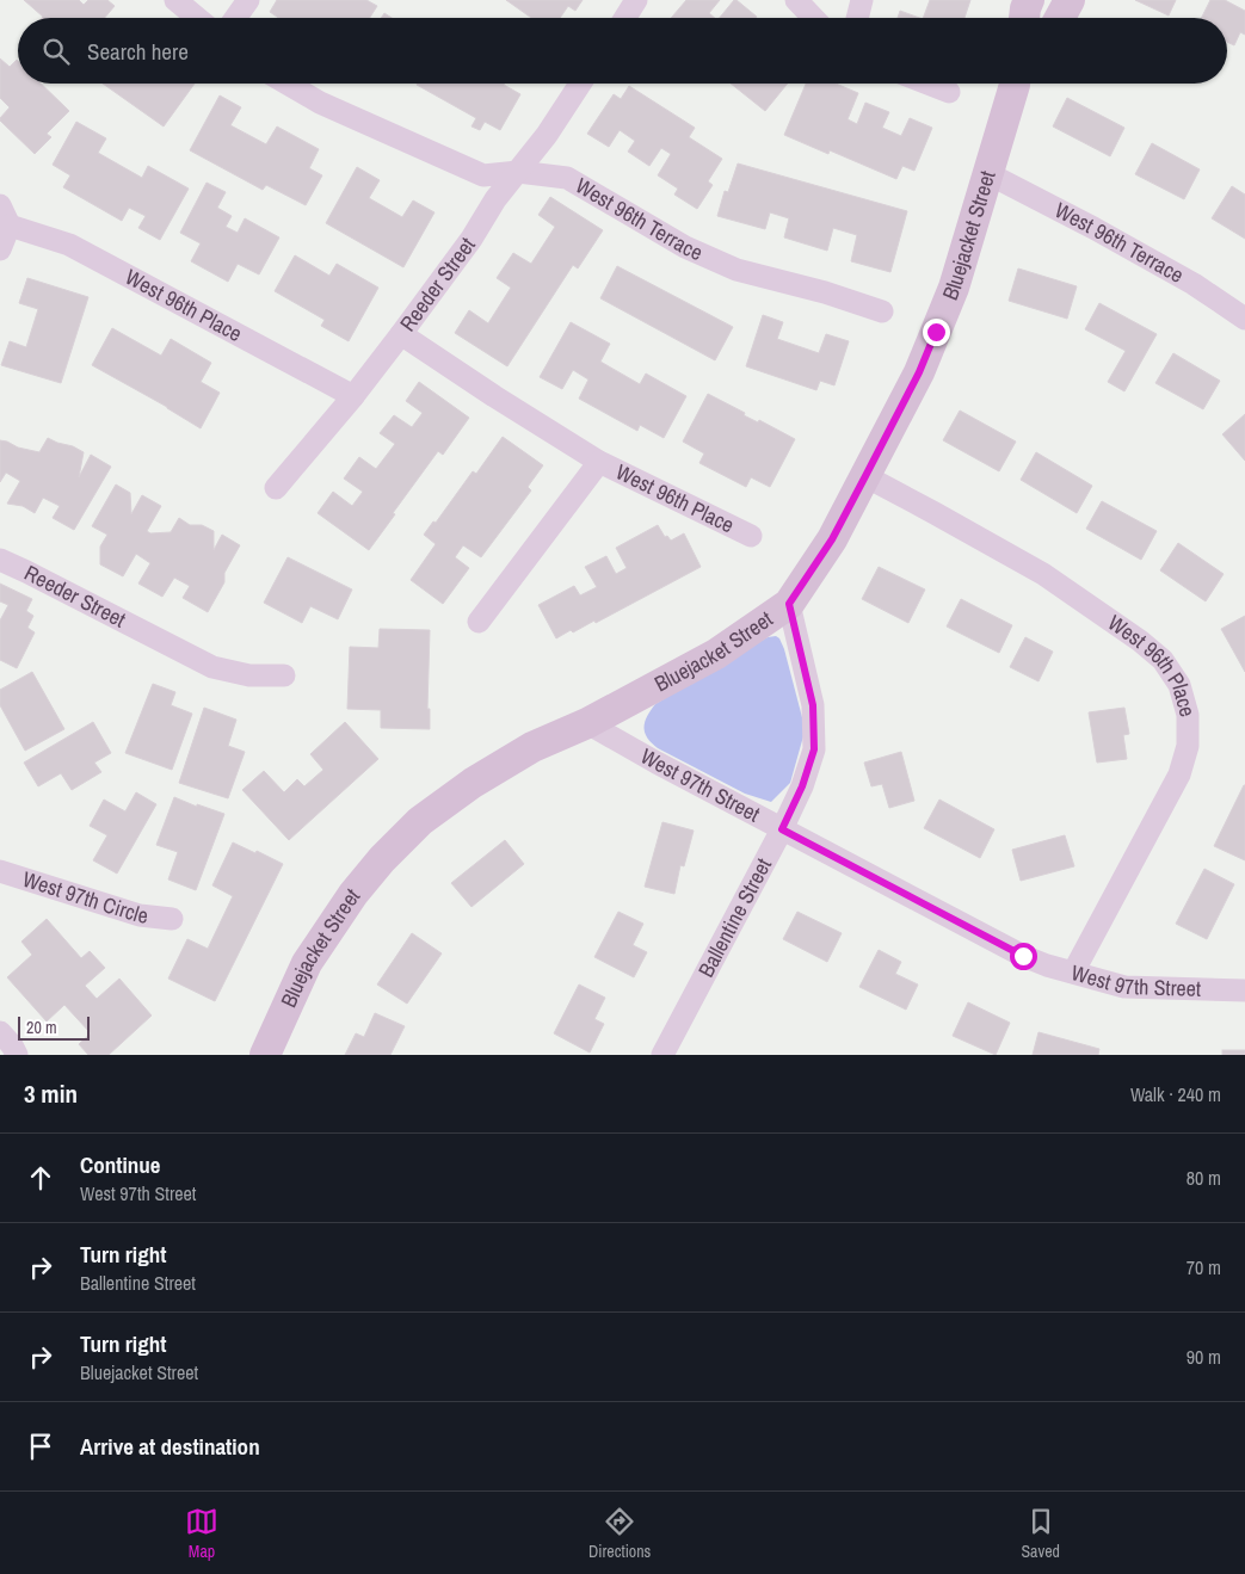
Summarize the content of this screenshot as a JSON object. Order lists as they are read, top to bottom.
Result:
{
  "streets": {
    "street": [
      "West 96th Terrace",
      "Bluejacket Street",
      "Reeder Street",
      "West 96th Place",
      "West 97th Street",
      "West 97th Circle",
      "Ballentine Street"
    ]
  },
  "crossings": [
    ["West 96th Terrace", "Bluejacket Street"],
    ["West 96th Terrace", "Reeder Street"],
    ["Bluejacket Street", "West 96th Place"],
    ["Bluejacket Street", "West 97th Street"],
    ["Bluejacket Street", "Ballentine Street"],
    ["Reeder Street", "West 96th Place"],
    ["West 96th Place", "West 97th Street"],
    ["West 97th Street", "Ballentine Street"]
  ],
  "scale_bar": "20 m",
  "page": {
    "search": "Search here",
    "scale": "20 m",
    "heading": ["3 min", "Walk · 240 m"],
    "list": [
      ["Continue", "West 97th Street", "80 m"],
      ["Turn right", "Ballentine Street", "70 m"],
      ["Turn right", "Bluejacket Street", "90 m"],
      "Arrive at destination"
    ],
    "nav": ["Map", "Directions", "Saved"]
  }
}
